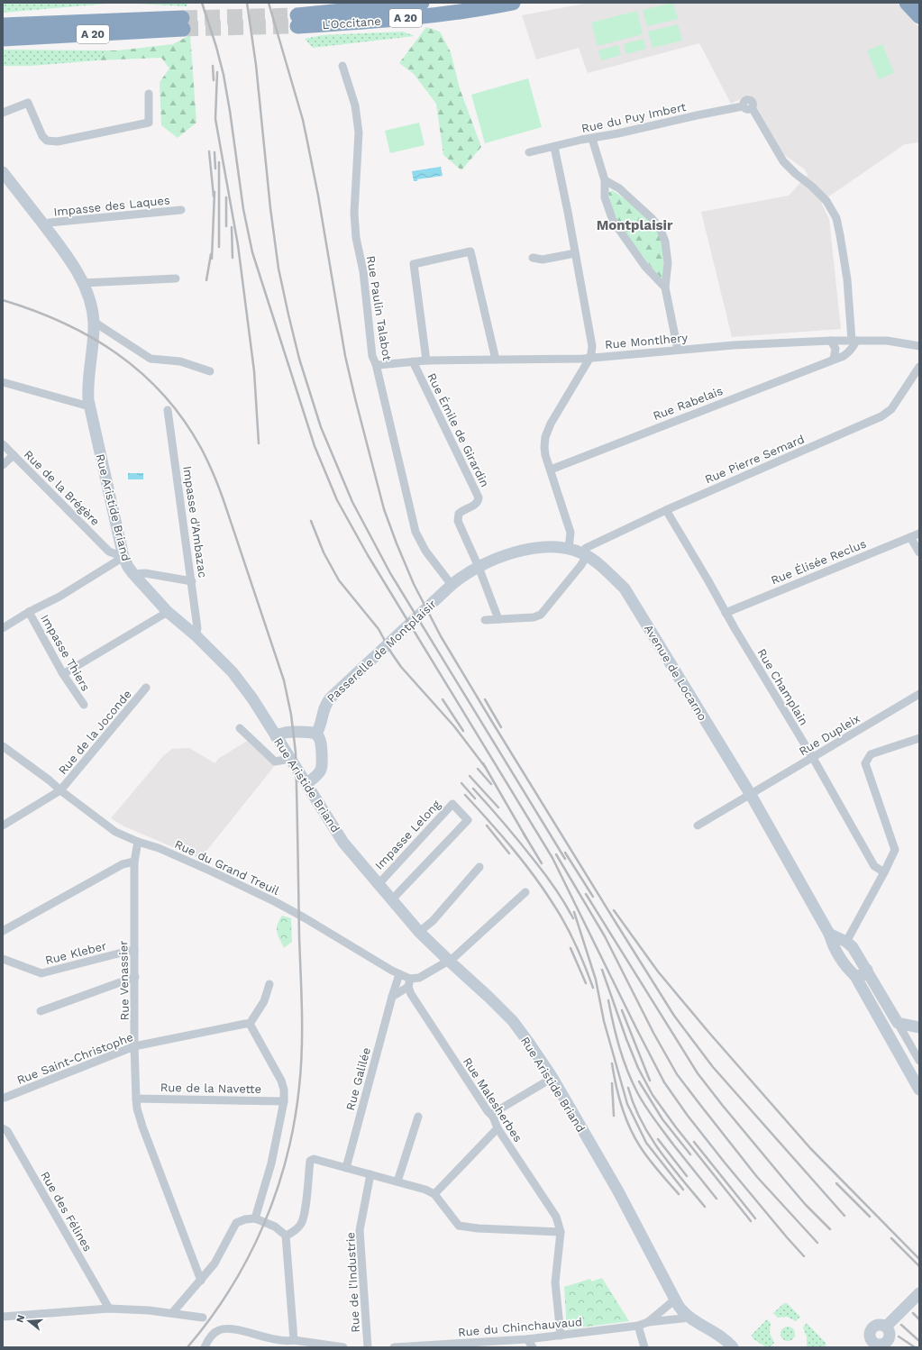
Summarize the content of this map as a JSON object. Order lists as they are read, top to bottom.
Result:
{
  "streets": {
    "highway": ["A 20", "L'Occitane"],
    "street": [
      "Rue du Puy Imbert",
      "Impasse des Laques",
      "Rue Paulin Talabot",
      "Rue Montlhery",
      "Rue Rabelais",
      "Rue Émile de Girardin",
      "Rue Pierre Semard",
      "Rue de la Brégère",
      "Rue Aristide Briand",
      "Impasse d'Ambazac",
      "Rue Élisée Reclus",
      "Passerelle de Montplaisir",
      "Impasse Thiers",
      "Avenue de Locarno",
      "Rue Champlain",
      "Rue de la Joconde",
      "Rue Dupleix",
      "Impasse Lelong",
      "Rue du Grand Treuil",
      "Rue Kleber",
      "Rue Venassier",
      "Rue Saint-Christophe",
      "Rue Galilée",
      "Rue de la Navette",
      "Rue Malesherbes",
      "Rue des Félines",
      "Rue de l'Industrie",
      "Rue du Chinchauvaud"
    ]
  },
  "crossings": [
    ["Rue du Puy Imbert", "Rue Montlhery"],
    ["Rue du Puy Imbert", "Rue Rabelais"],
    ["Impasse des Laques", "Rue Aristide Briand"],
    ["Rue Paulin Talabot", "Rue Montlhery"],
    ["Rue Paulin Talabot", "Passerelle de Montplaisir"],
    ["Rue Paulin Talabot", "Avenue de Locarno"],
    ["Rue Montlhery", "Rue Rabelais"],
    ["Rue Montlhery", "Rue Émile de Girardin"],
    ["Rue Émile de Girardin", "Rue Pierre Semard"],
    ["Rue Émile de Girardin", "Avenue de Locarno"],
    ["Rue Pierre Semard", "Avenue de Locarno"],
    ["Rue Pierre Semard", "Rue Champlain"],
    ["Rue de la Brégère", "Rue Aristide Briand"],
    ["Rue Aristide Briand", "Impasse d'Ambazac"],
    ["Rue Aristide Briand", "Impasse Lelong"],
    ["Rue Aristide Briand", "Rue du Chinchauvaud"],
    ["Rue Élisée Reclus", "Rue Champlain"],
    ["Passerelle de Montplaisir", "Avenue de Locarno"],
    ["Avenue de Locarno", "Rue Dupleix"],
    ["Rue Champlain", "Rue Dupleix"],
    ["Rue de la Joconde", "Rue du Grand Treuil"],
    ["Rue du Grand Treuil", "Rue Venassier"],
    ["Rue du Grand Treuil", "Rue Galilée"],
    ["Rue du Grand Treuil", "Rue Malesherbes"],
    ["Rue Kleber", "Rue Venassier"],
    ["Rue Venassier", "Rue Saint-Christophe"],
    ["Rue Venassier", "Rue de la Navette"]
  ],
  "districts": ["Montplaisir"],
  "north": "left"
}
